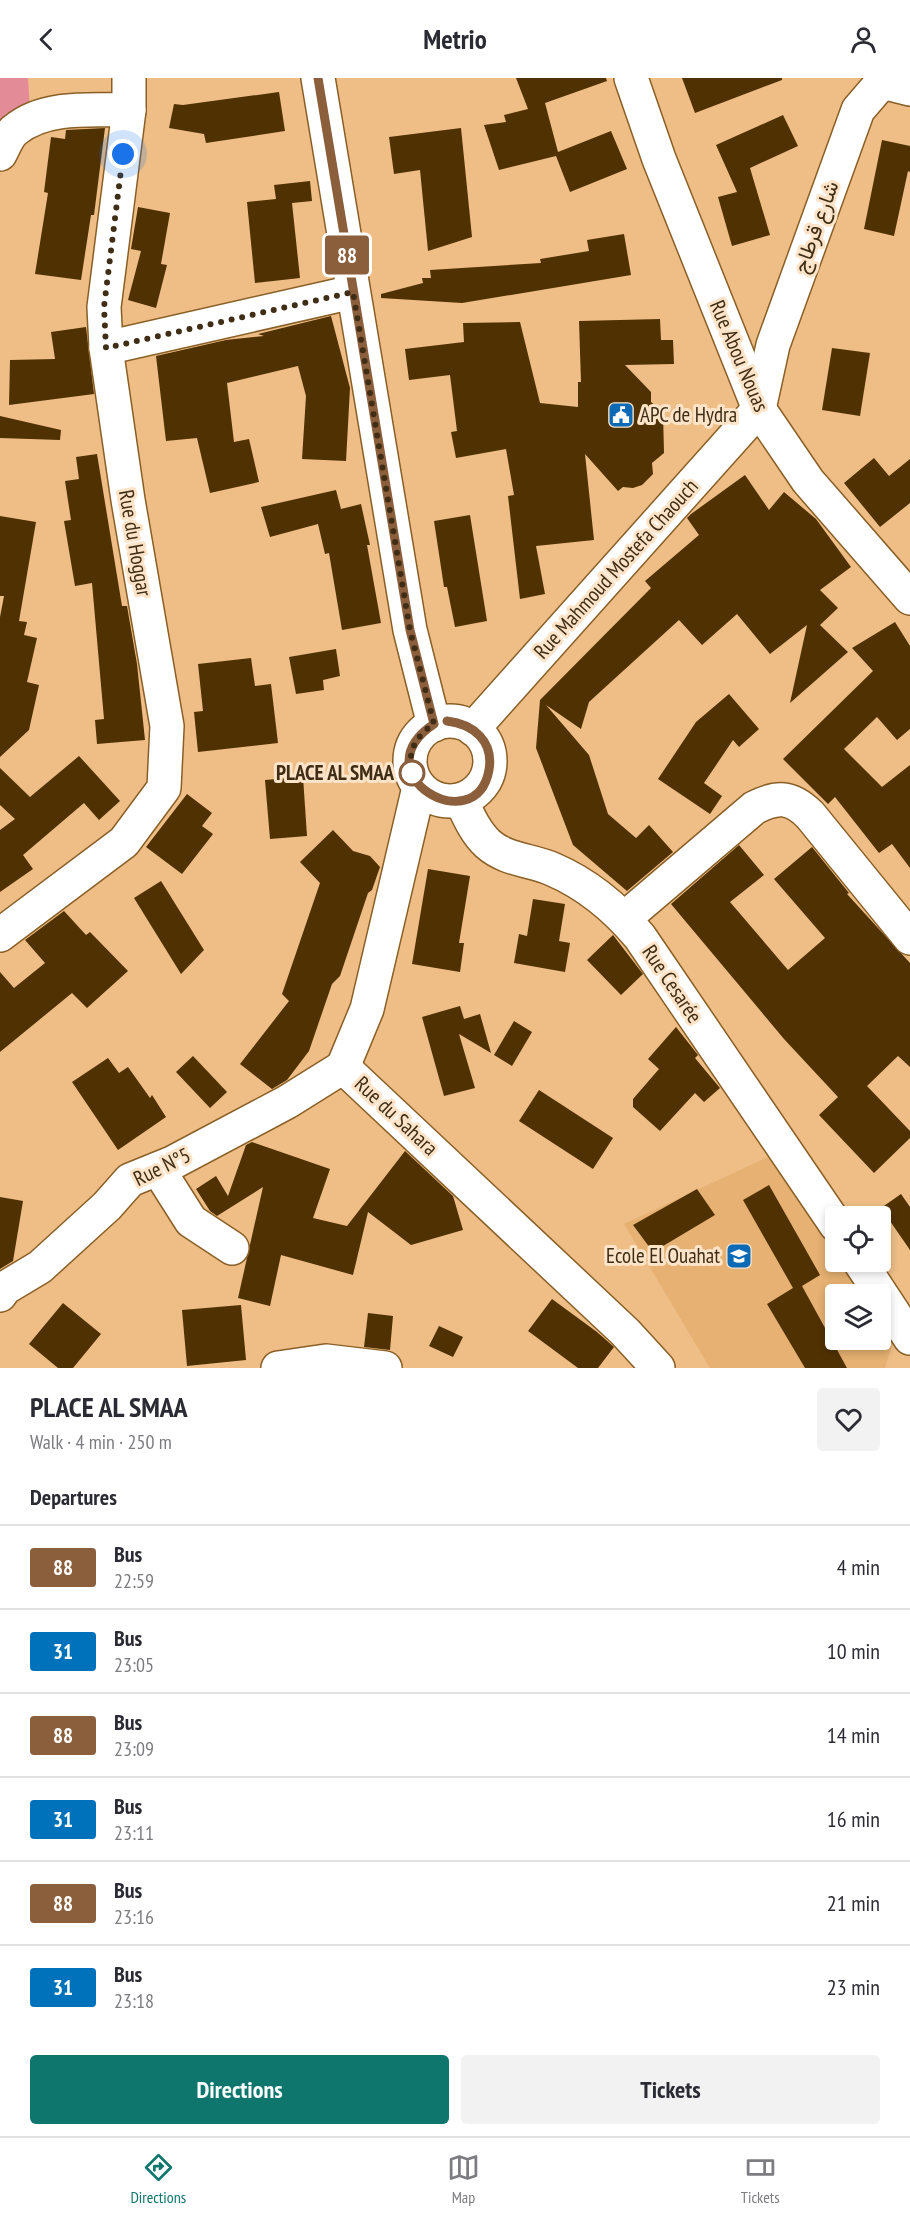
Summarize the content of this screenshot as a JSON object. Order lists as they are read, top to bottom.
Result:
{
  "streets": {
    "street": [
      "شارع قرطاج",
      "Rue Abou Nouas",
      "Rue du Hoggar",
      "Rue Mahmoud Mostefa Chaouch",
      "Rue Cesarée",
      "Rue du Sahara",
      "Rue N°5"
    ]
  },
  "crossings": [
    ["شارع قرطاج", "Rue Abou Nouas"],
    ["شارع قرطاج", "Rue Mahmoud Mostefa Chaouch"],
    ["Rue Abou Nouas", "Rue Mahmoud Mostefa Chaouch"],
    ["Rue Mahmoud Mostefa Chaouch", "Rue Cesarée"],
    ["Rue Mahmoud Mostefa Chaouch", "Rue du Sahara"],
    ["Rue Cesarée", "Rue du Sahara"],
    ["Rue du Sahara", "Rue N°5"]
  ],
  "places": {
    "public building": ["APC de Hydra"],
    "other": ["PLACE AL SMAA"],
    "school or university": ["Ecole El Ouahat"]
  },
  "lines": ["bus line 88"],
  "page": {
    "header": "Metrio",
    "on_map": "88",
    "heading": [
      ["PLACE AL SMAA", "Walk · 4 min · 250 m"],
      "Departures"
    ],
    "list": [
      {
        "mark": "88",
        "name": "Bus",
        "note": "22:59",
        "value": "4 min"
      },
      {
        "mark": "31",
        "name": "Bus",
        "note": "23:05",
        "value": "10 min"
      },
      {
        "mark": "88",
        "name": "Bus",
        "note": "23:09",
        "value": "14 min"
      },
      {
        "mark": "31",
        "name": "Bus",
        "note": "23:11",
        "value": "16 min"
      },
      {
        "mark": "88",
        "name": "Bus",
        "note": "23:16",
        "value": "21 min"
      },
      {
        "mark": "31",
        "name": "Bus",
        "note": "23:18",
        "value": "23 min"
      }
    ],
    "buttons": ["Directions", "Tickets"],
    "tabs": ["Directions", "Map", "Tickets"]
  }
}
